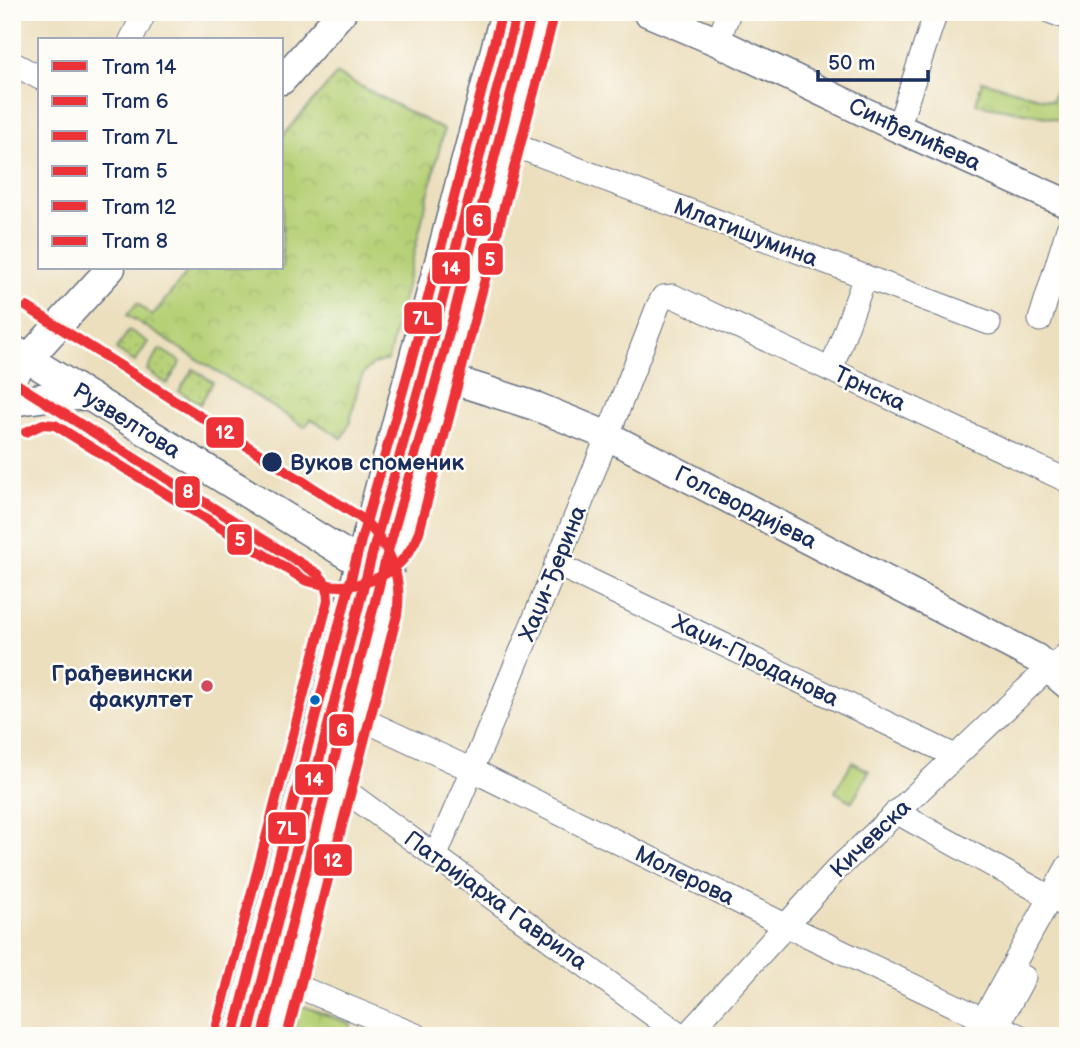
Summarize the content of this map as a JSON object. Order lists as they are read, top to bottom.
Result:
{
  "streets": {
    "main road": ["Синђелићева", "Рузвелтова", "Голсвордијева"],
    "street": [
      "Млатишумина",
      "Трнска",
      "Хаџи-Ђерина",
      "Хаџи-Проданова",
      "Кичевска",
      "Молерова",
      "Патријарха Гаврила"
    ]
  },
  "crossings": [
    ["Трнска", "Хаџи-Ђерина"],
    ["Голсвордијева", "Хаџи-Ђерина"],
    ["Голсвордијева", "Кичевска"],
    ["Хаџи-Ђерина", "Хаџи-Проданова"],
    ["Хаџи-Ђерина", "Молерова"],
    ["Хаџи-Ђерина", "Патријарха Гаврила"],
    ["Хаџи-Проданова", "Кичевска"],
    ["Кичевска", "Молерова"],
    ["Кичевска", "Патријарха Гаврила"]
  ],
  "places": ["Вуков споменик", "Грађевински факултет"],
  "lines": [
    "tram line 14",
    "tram line 7L",
    "tram line 6",
    "tram line 5",
    "tram line 12",
    "tram line 8"
  ],
  "legend": [
    "Tram 14",
    "Tram 6",
    "Tram 7L",
    "Tram 5",
    "Tram 12",
    "Tram 8"
  ],
  "scale_bar": "50 m"
}
